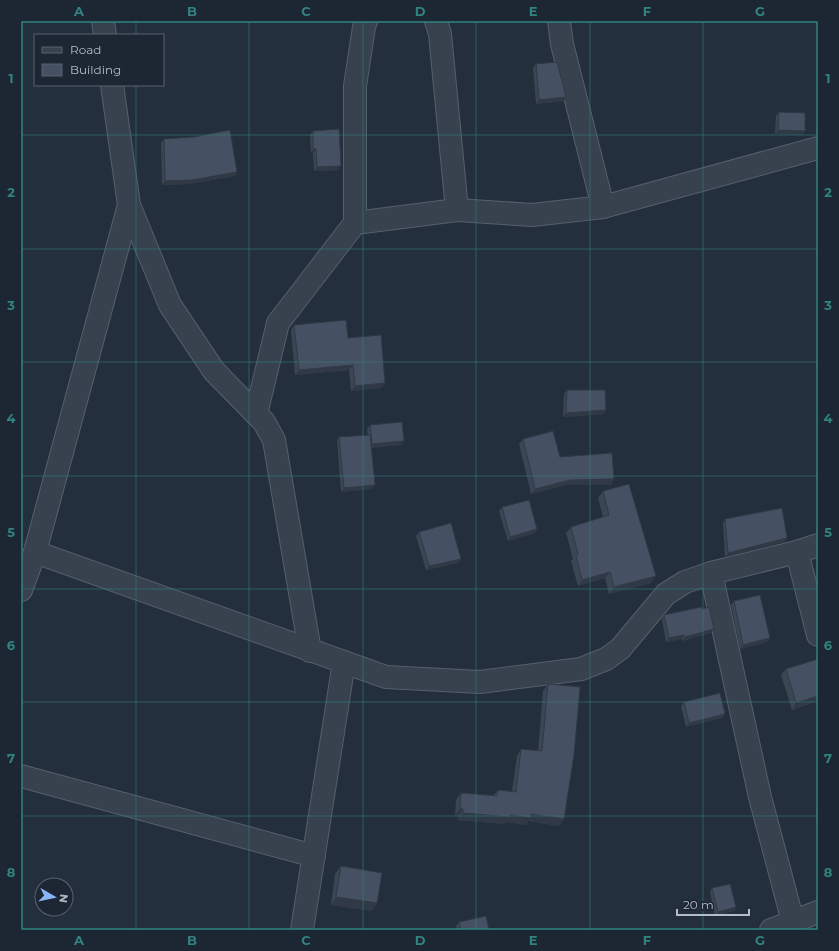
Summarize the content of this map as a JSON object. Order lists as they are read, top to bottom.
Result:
{
  "legend": ["Road", "Building"],
  "scale_bar": "20 m",
  "north": "right",
  "grid": {
    "columns": [
      "A",
      "B",
      "C",
      "D",
      "E",
      "F",
      "G"
    ],
    "rows": [
      "1",
      "2",
      "3",
      "4",
      "5",
      "6",
      "7",
      "8"
    ]
  }
}
